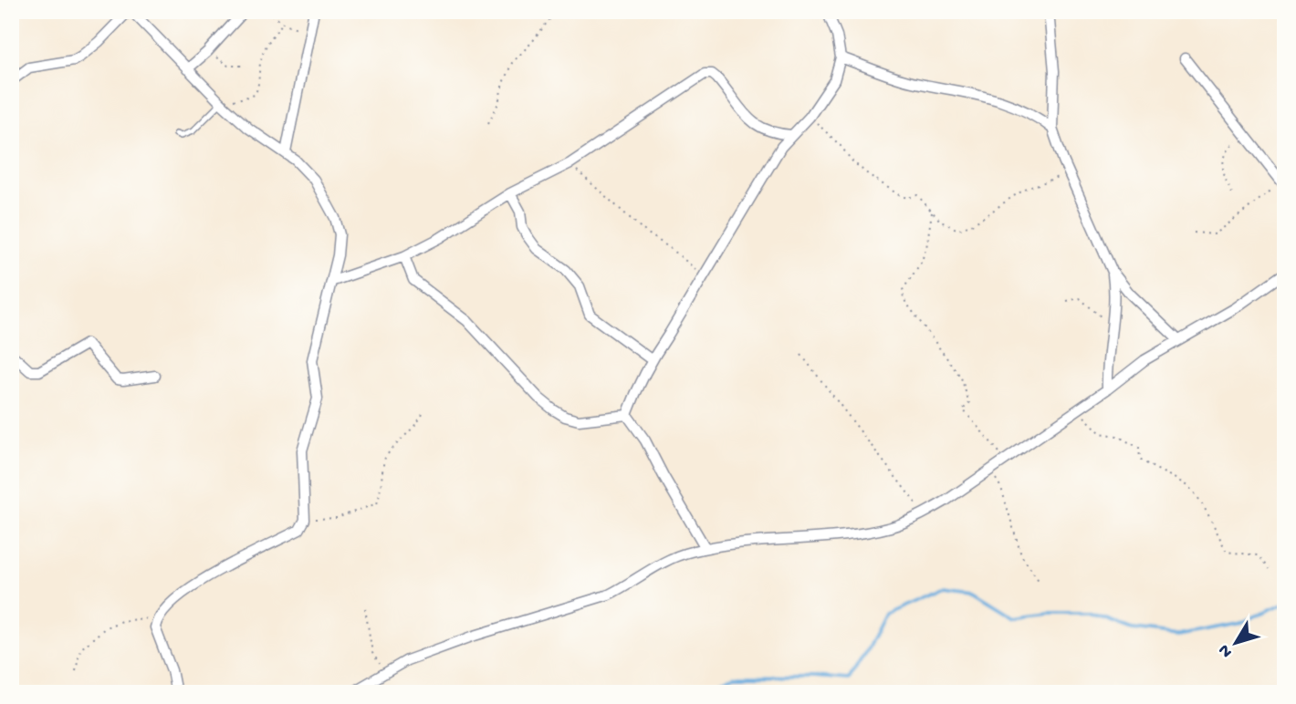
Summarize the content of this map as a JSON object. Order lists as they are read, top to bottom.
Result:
{
  "north": "bottom left"
}
